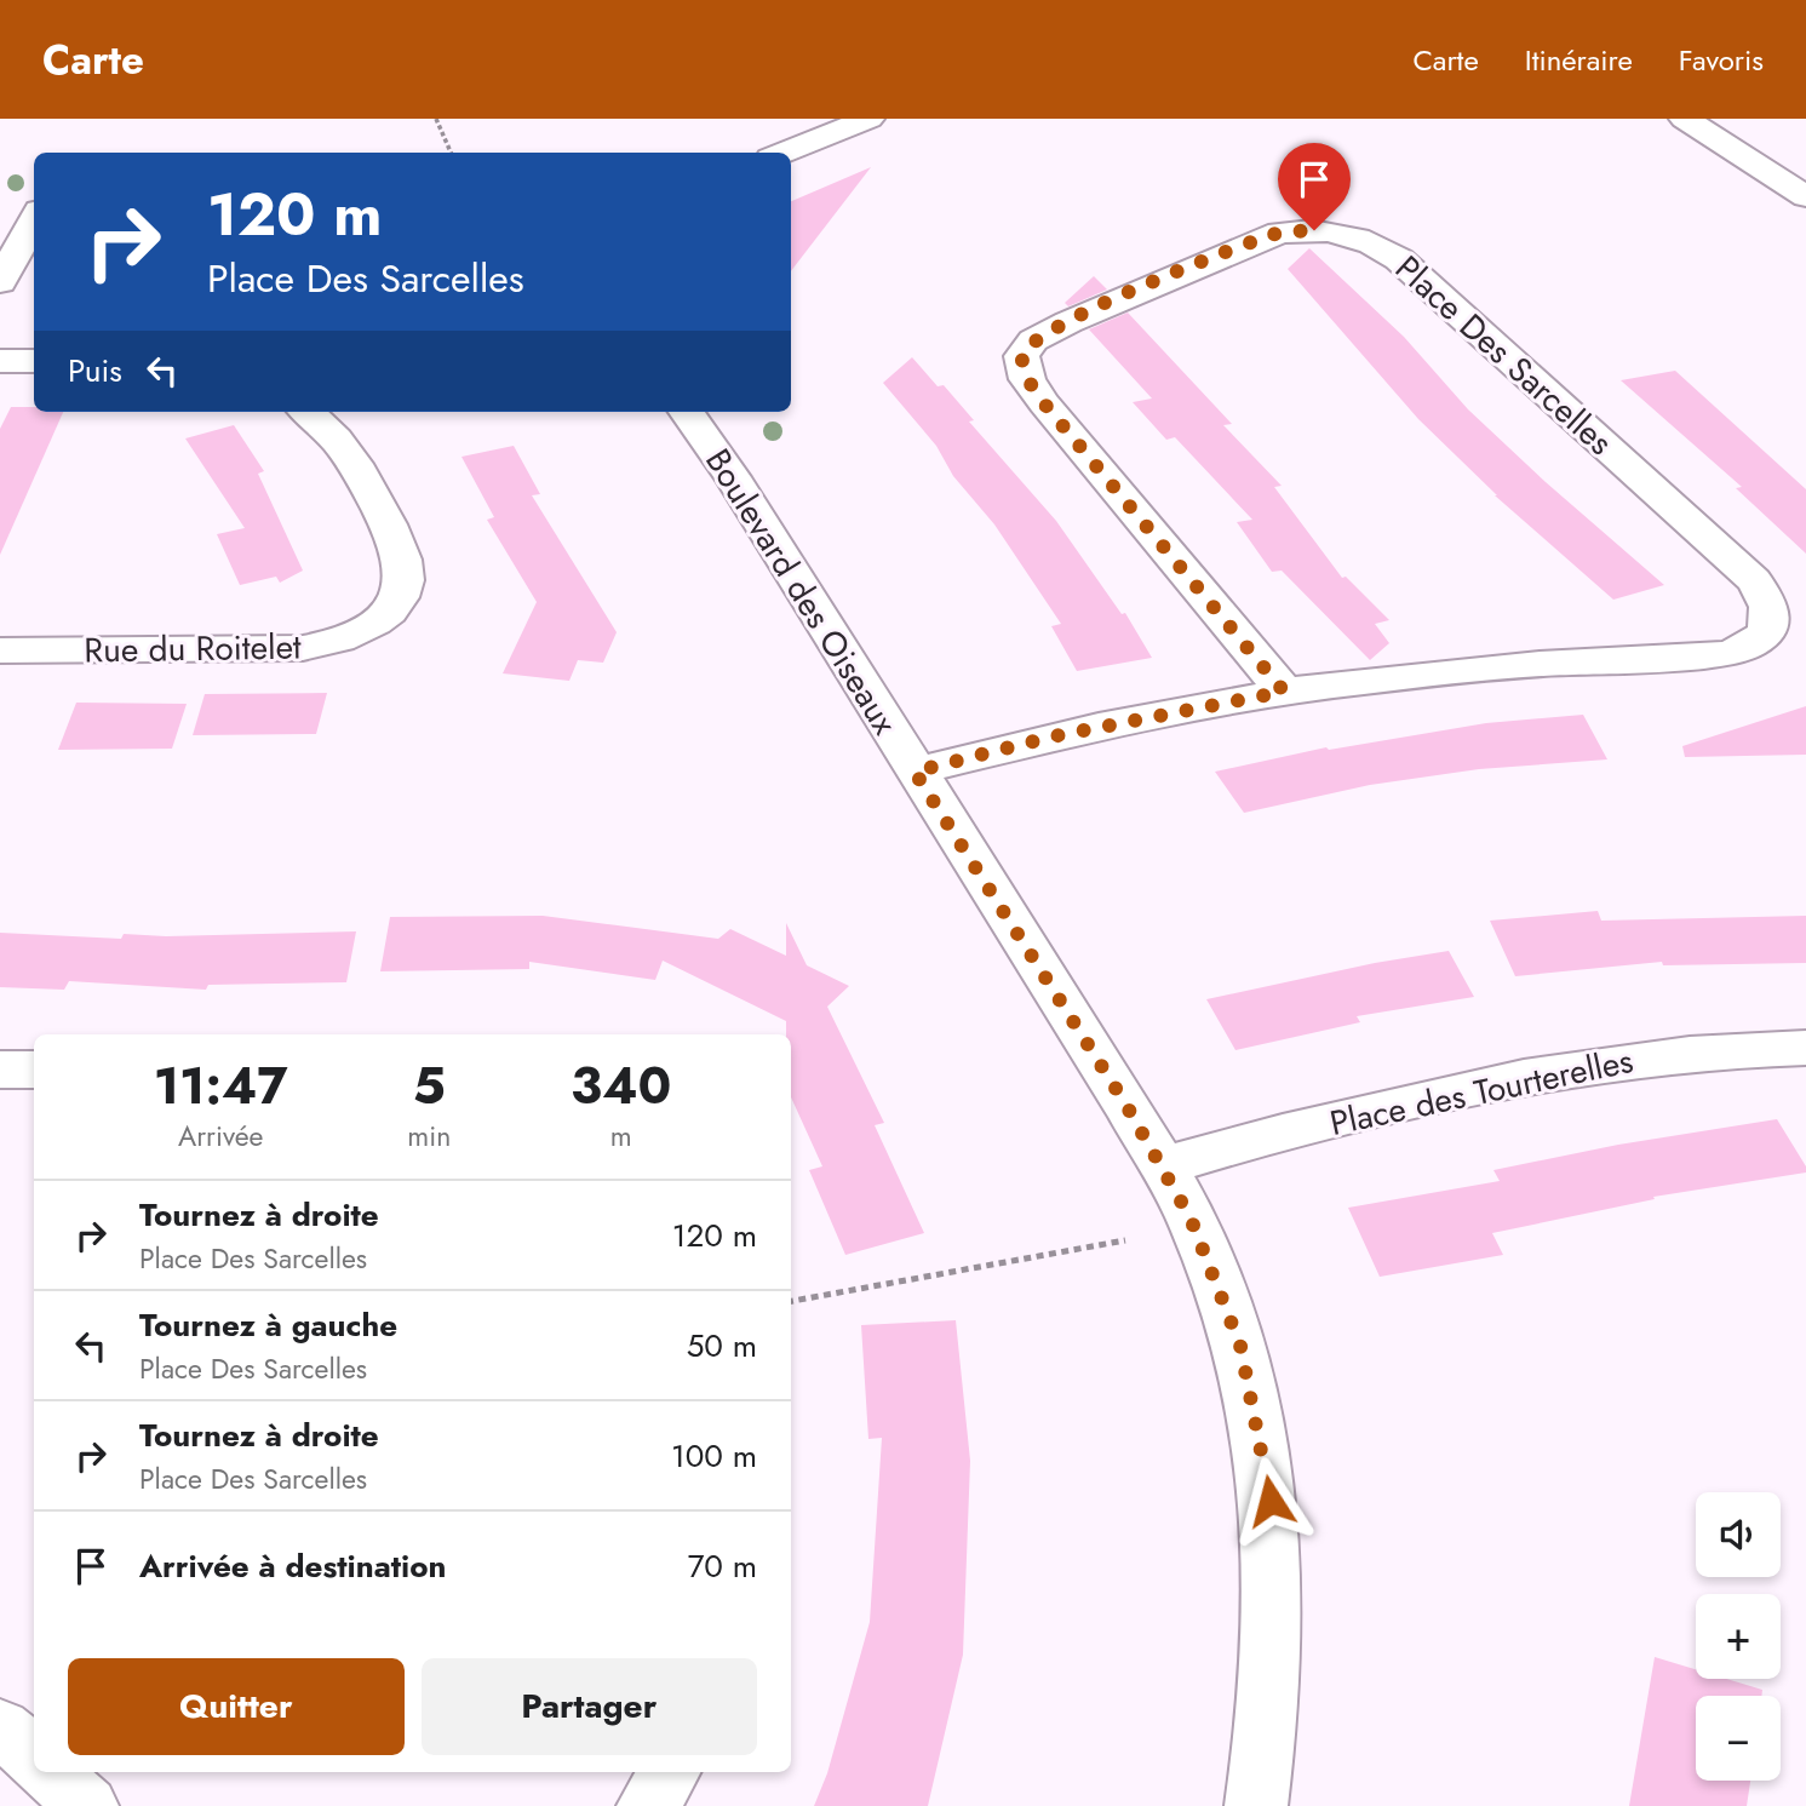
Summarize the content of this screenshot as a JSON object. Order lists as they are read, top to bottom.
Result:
{
  "streets": {
    "street": [
      "Place Des Sarcelles",
      "Boulevard des Oiseaux",
      "Rue du Roitelet",
      "Place des Tourterelles"
    ]
  },
  "crossings": [
    ["Place Des Sarcelles", "Boulevard des Oiseaux"],
    ["Boulevard des Oiseaux", "Place des Tourterelles"]
  ],
  "page": {
    "header": "Carte",
    "nav": ["Carte", "Itinéraire", "Favoris"],
    "turn": ["120 m", "Place Des Sarcelles"],
    "then": "Puis",
    "eta": [
      "11:47",
      "Arrivée",
      "5",
      "min",
      "340",
      "m"
    ],
    "list": [
      {
        "name": "Tournez à droite",
        "note": "Place Des Sarcelles",
        "value": "120 m"
      },
      {
        "name": "Tournez à gauche",
        "note": "Place Des Sarcelles",
        "value": "50 m"
      },
      {
        "name": "Tournez à droite",
        "note": "Place Des Sarcelles",
        "value": "100 m"
      },
      {
        "name": "Arrivée à destination",
        "value": "70 m"
      }
    ],
    "map_buttons": ["+", "−"],
    "buttons": ["Quitter", "Partager"]
  }
}
